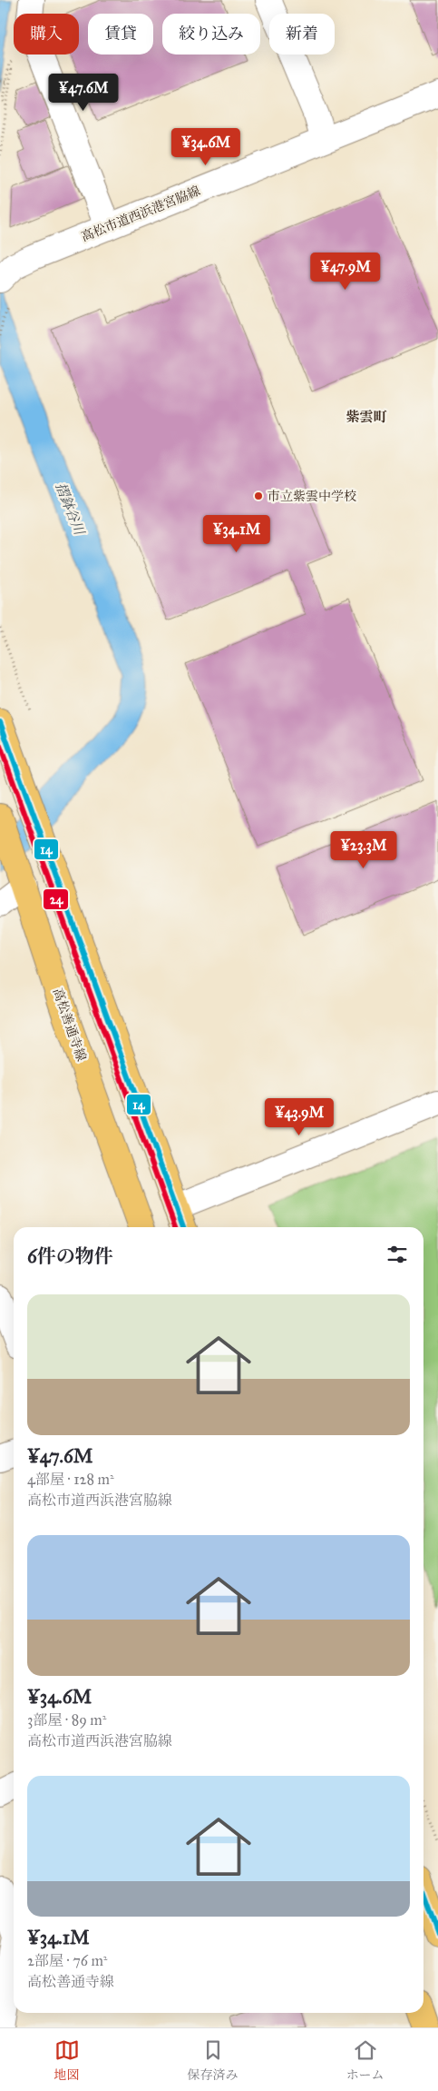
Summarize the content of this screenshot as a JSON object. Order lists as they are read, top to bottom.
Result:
{
  "streets": {
    "main road": ["高松善通寺線"],
    "street": ["高松市道西浜港宮脇線"]
  },
  "districts": ["紫雲町"],
  "water": ["摺鉢谷川"],
  "places": ["市立紫雲中学校"],
  "lines": ["transit line 14", "transit line 24"],
  "page": {
    "chip": [
      "購入",
      "賃貸",
      "絞り込み",
      "新着"
    ],
    "price": [
      "¥47.6M",
      "¥34.6M",
      "¥47.9M",
      "¥34.1M",
      "¥23.3M",
      "¥43.9M"
    ],
    "heading": "6件の物件",
    "list": [
      {
        "name": "¥47.6M",
        "note": "4部屋 · 128 m² · 高松市道西浜港宮脇線"
      },
      {
        "name": "¥34.6M",
        "note": "3部屋 · 89 m² · 高松市道西浜港宮脇線"
      },
      {
        "name": "¥34.1M",
        "note": "2部屋 · 76 m² · 高松善通寺線"
      }
    ],
    "tabs": ["地図", "保存済み", "ホーム"]
  }
}
